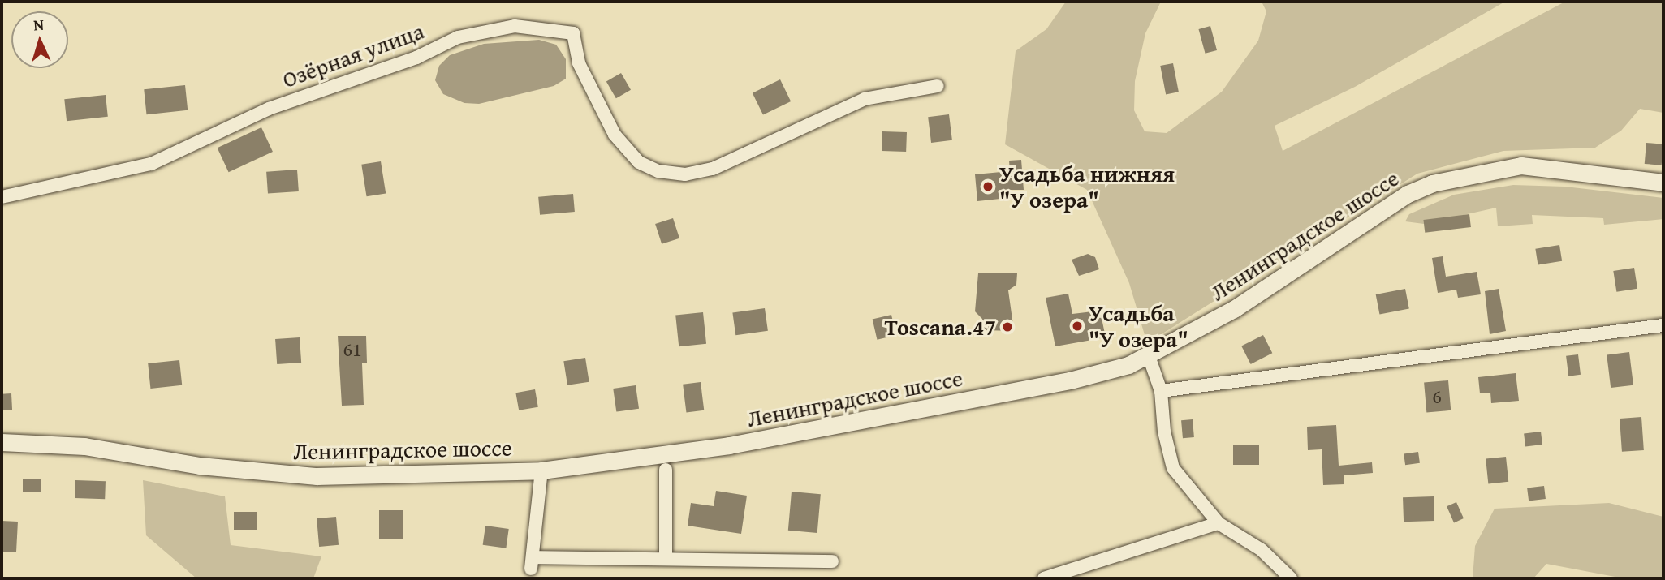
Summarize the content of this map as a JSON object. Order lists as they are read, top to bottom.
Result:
{
  "streets": {
    "main road": ["Ленинградское шоссе"],
    "street": ["Озёрная улица"]
  },
  "places": ["Усадьба нижняя \"У озера\"", "Усадьба \"У озера\"", "Toscana.47"],
  "house_numbers": ["61", "6"],
  "north": "top"
}
